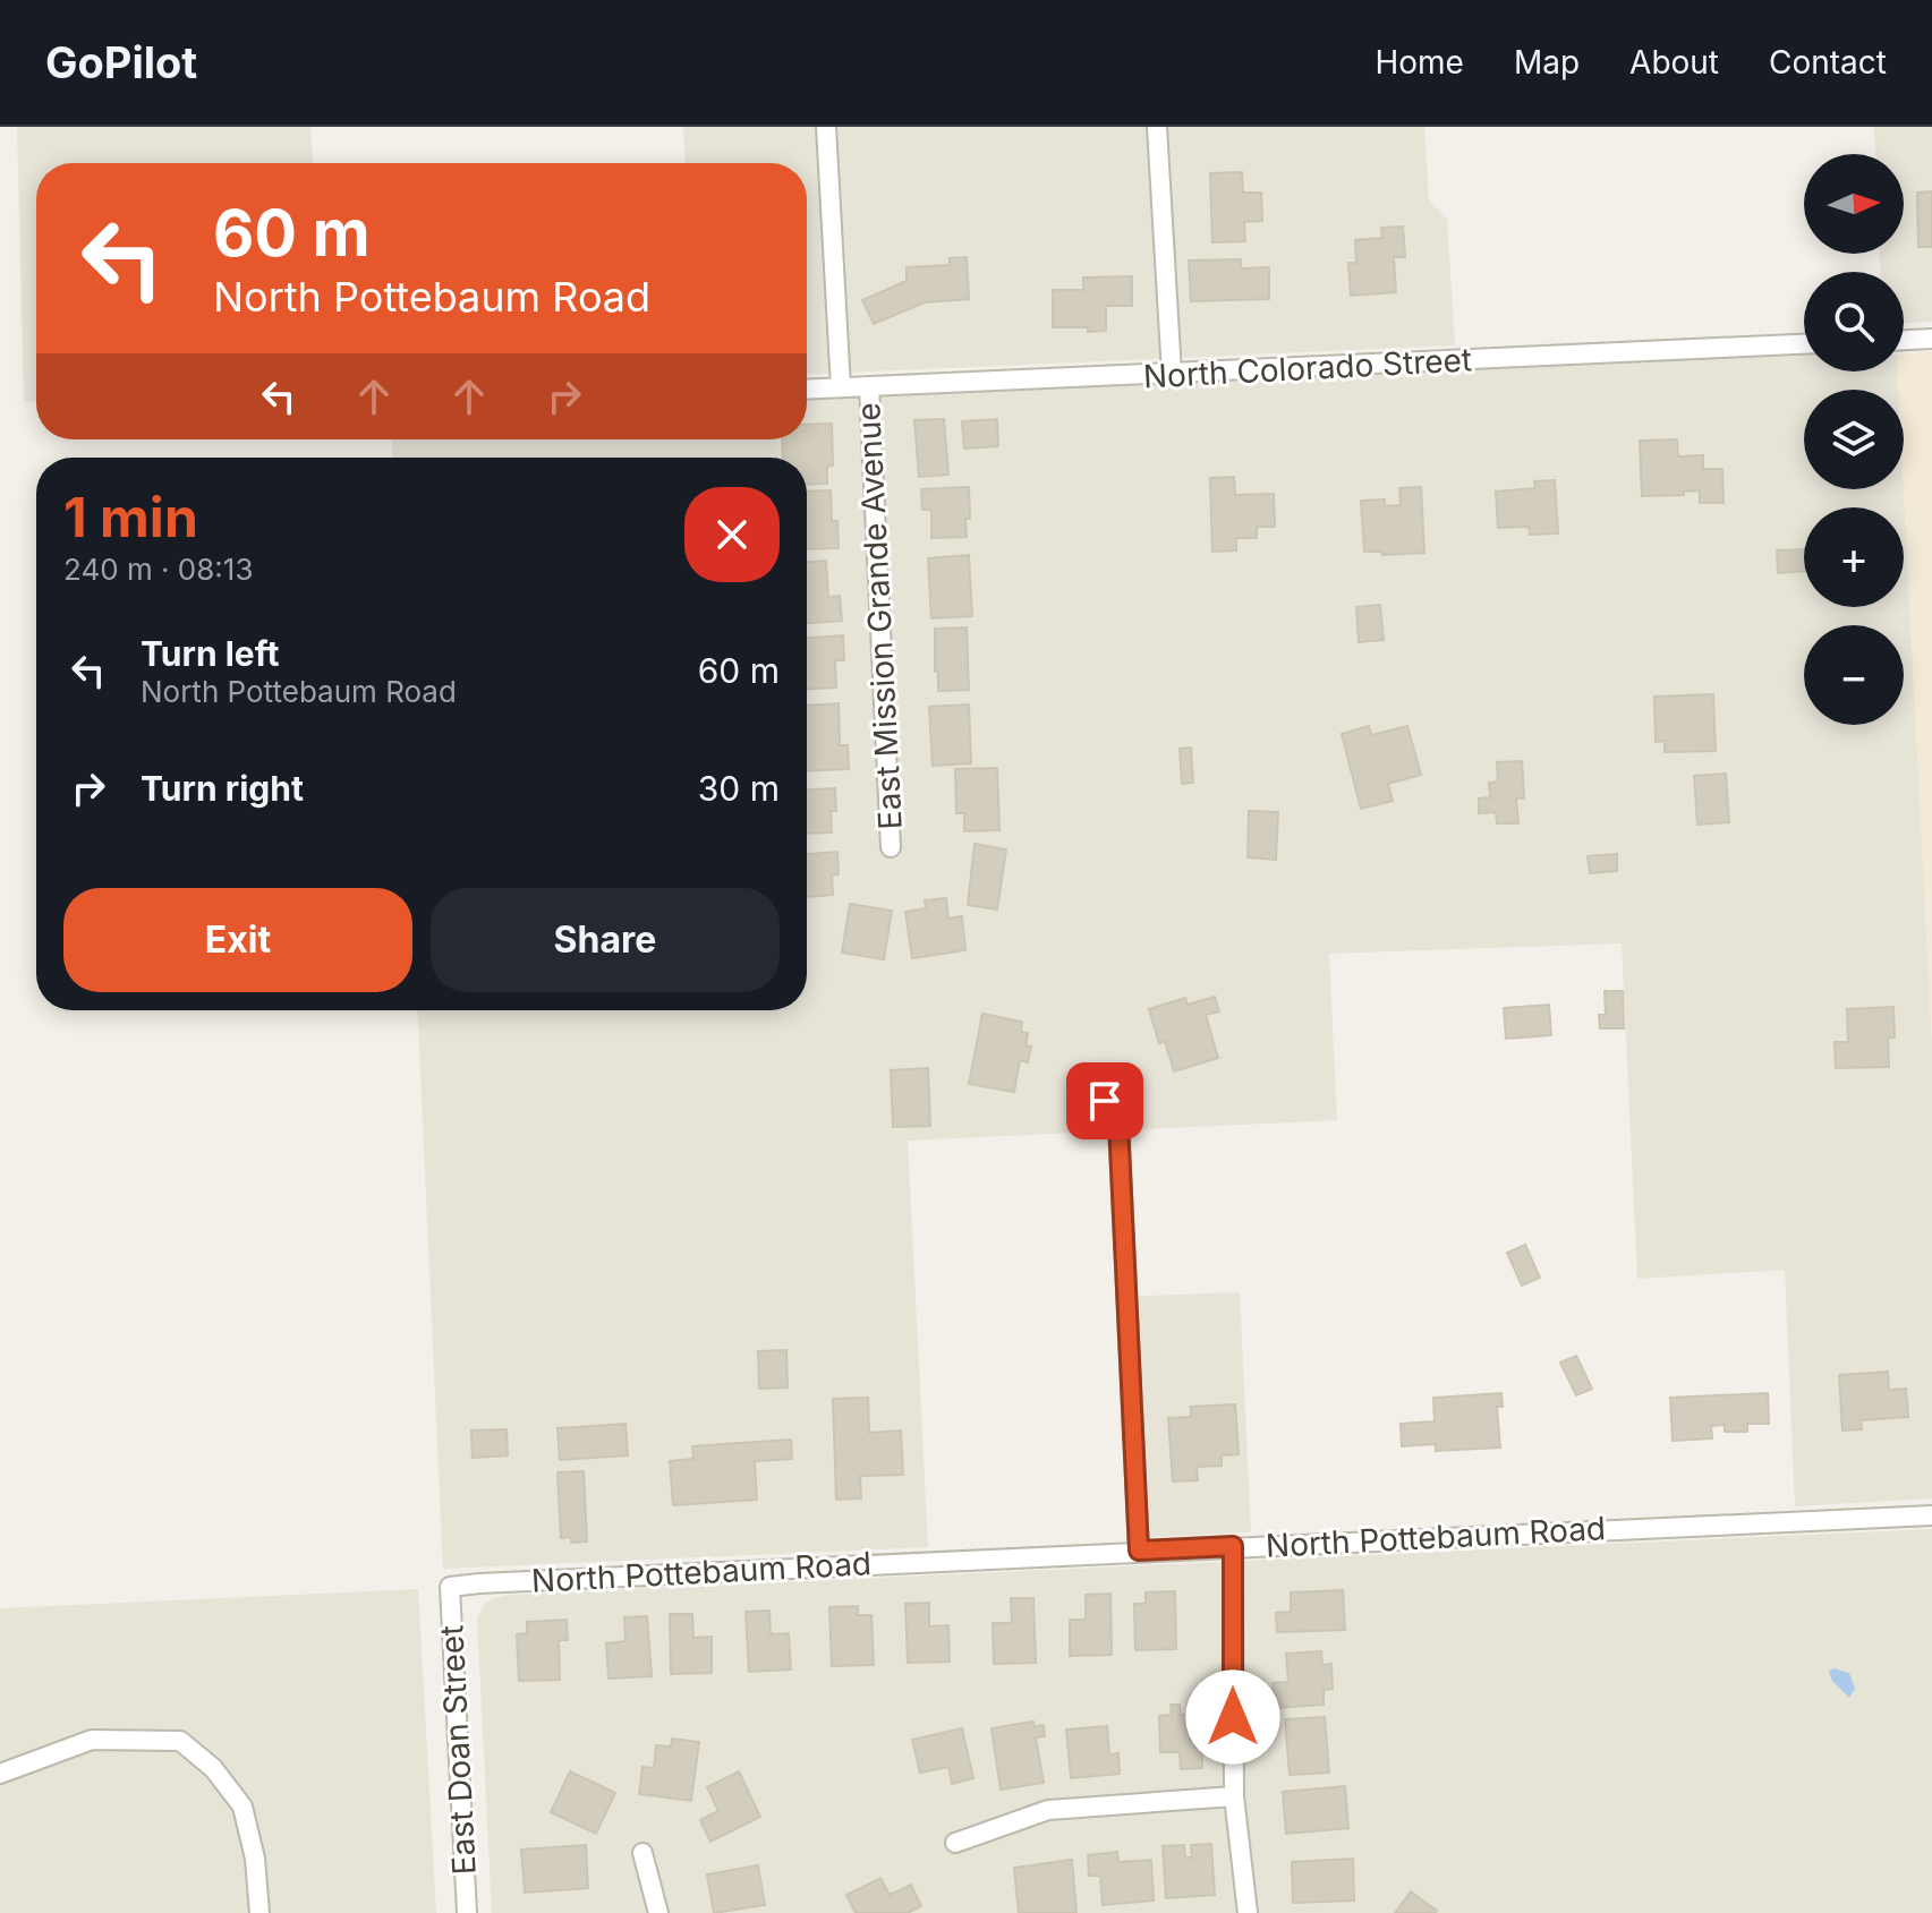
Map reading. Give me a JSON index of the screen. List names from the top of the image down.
{
  "streets": {
    "street": [
      "North Colorado Street",
      "East Mission Grande Avenue",
      "North Pottebaum Road",
      "East Doan Street"
    ]
  },
  "crossings": [
    ["North Colorado Street", "East Mission Grande Avenue"],
    ["North Pottebaum Road", "East Doan Street"]
  ],
  "north": "right",
  "page": {
    "header": "GoPilot",
    "nav": [
      "Home",
      "Map",
      "About",
      "Contact"
    ],
    "map_buttons": ["+", "−"],
    "turn": ["60 m", "North Pottebaum Road"],
    "heading": ["1 min", "240 m · 08:13"],
    "list": [
      {
        "name": "Turn left",
        "note": "North Pottebaum Road",
        "value": "60 m"
      },
      {
        "name": "Turn right",
        "value": "30 m"
      }
    ],
    "buttons": ["Exit", "Share"]
  }
}
